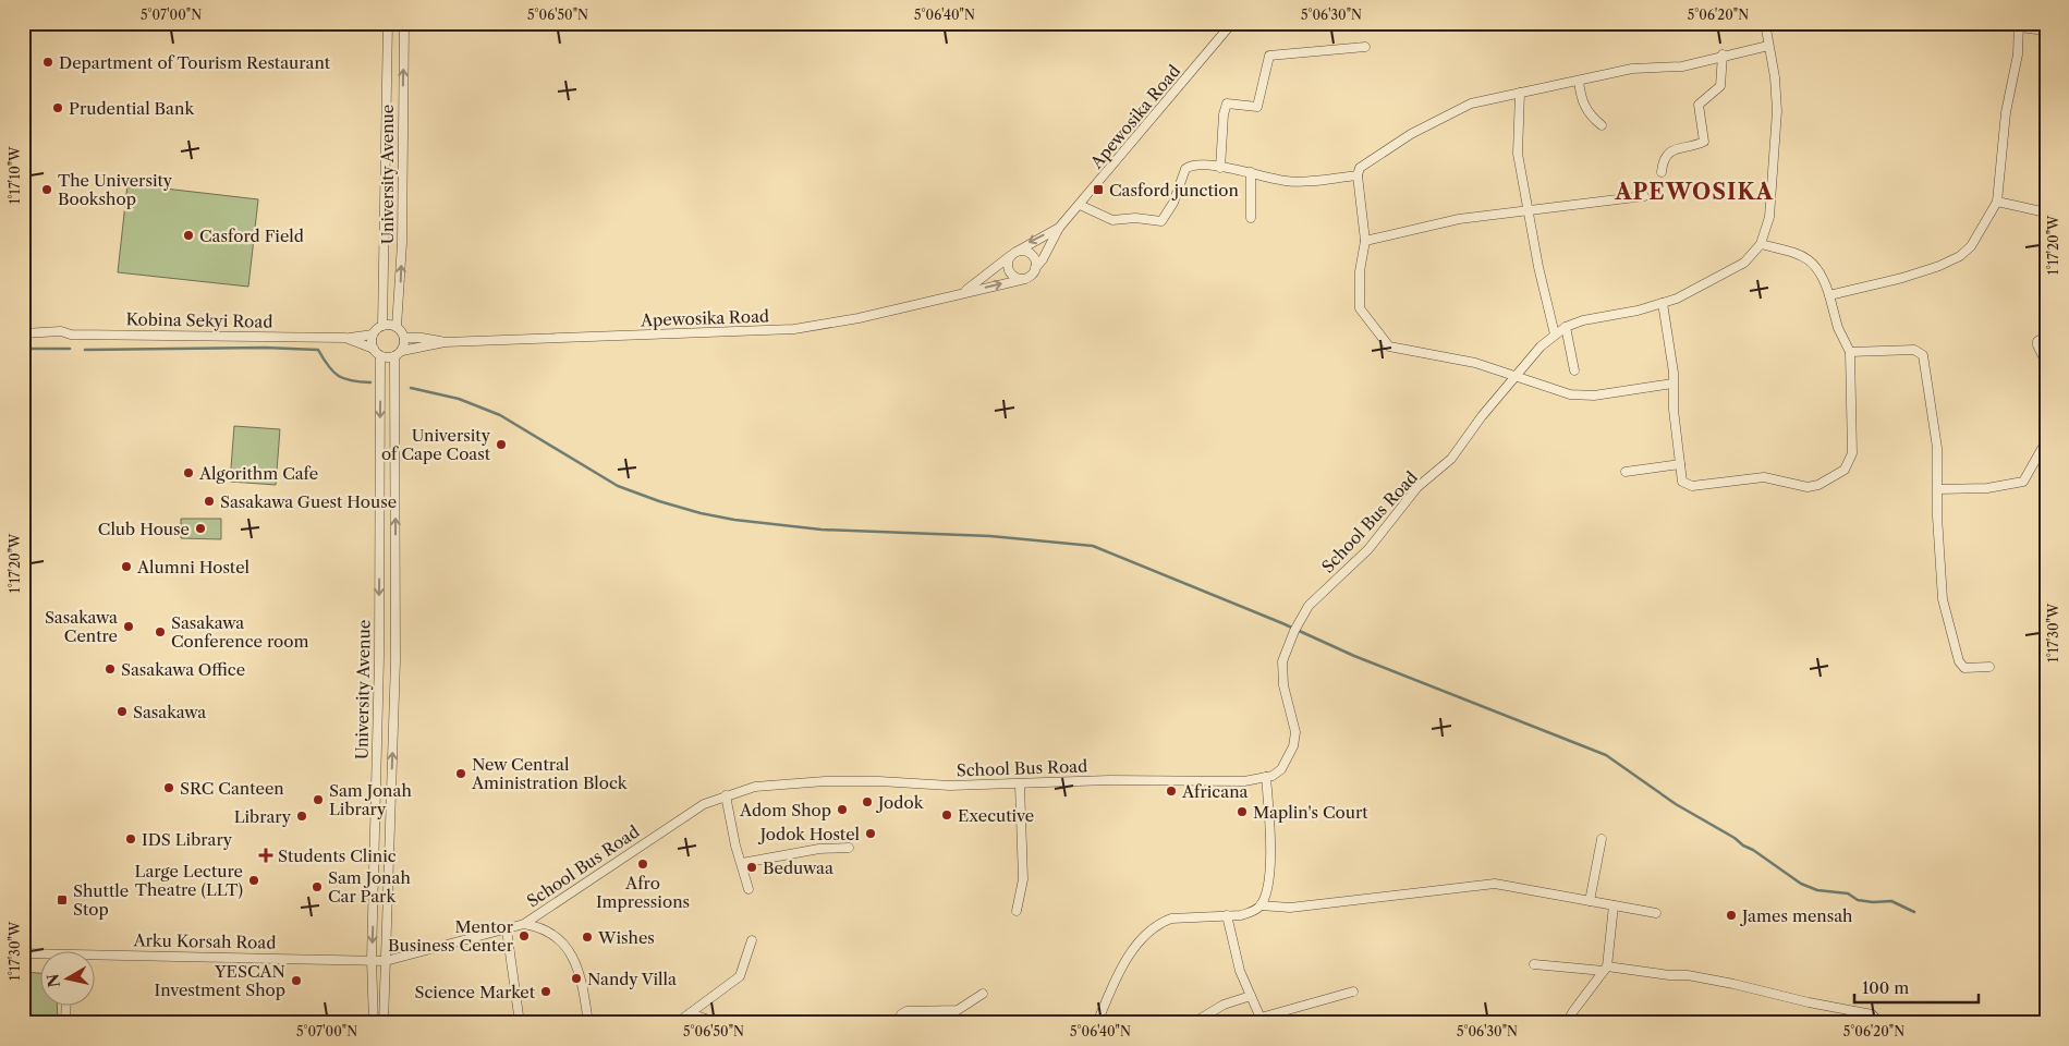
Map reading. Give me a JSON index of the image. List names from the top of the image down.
{
  "streets": {
    "street": [
      "Apewosika Road",
      "University Avenue",
      "Kobina Sekyi Road",
      "School Bus Road",
      "Arku Korsah Road"
    ]
  },
  "crossings": [
    ["University Avenue", "Kobina Sekyi Road"],
    ["University Avenue", "Arku Korsah Road"],
    ["School Bus Road", "Arku Korsah Road"]
  ],
  "districts": ["APEWOSIKA"],
  "places": {
    "other": [
      "Department of Tourism Restaurant",
      "Prudential Bank",
      "The University Bookshop",
      "Casford Field",
      "University of Cape Coast",
      "Algorithm Cafe",
      "Sasakawa Guest House",
      "Club House",
      "Alumni Hostel",
      "Sasakawa Centre",
      "Sasakawa Conference room",
      "Sasakawa Office",
      "Sasakawa",
      "New Central Aministration Block",
      "SRC Canteen",
      "Africana",
      "Sam Jonah Library",
      "Jodok",
      "Adom Shop",
      "Maplin's Court",
      "Executive",
      "Library",
      "Jodok Hostel",
      "IDS Library",
      "Afro Impressions",
      "Beduwaa",
      "Large Lecture Theatre (LLT)",
      "Sam Jonah Car Park",
      "James mensah",
      "Mentor Business Center",
      "Wishes",
      "Nandy Villa",
      "YESCAN Investment Shop",
      "Science Market"
    ],
    "transit": ["Casford junction", "Shuttle Stop"],
    "health": ["Students Clinic"]
  },
  "scale_bar": "100 m",
  "north": "left",
  "coordinates": [
    "5°07'00\"N",
    "5°06'50\"N",
    "5°06'40\"N",
    "5°06'30\"N",
    "5°06'20\"N",
    "1°17'10\"W",
    "1°17'20\"W",
    "1°17'30\"W"
  ]
}
